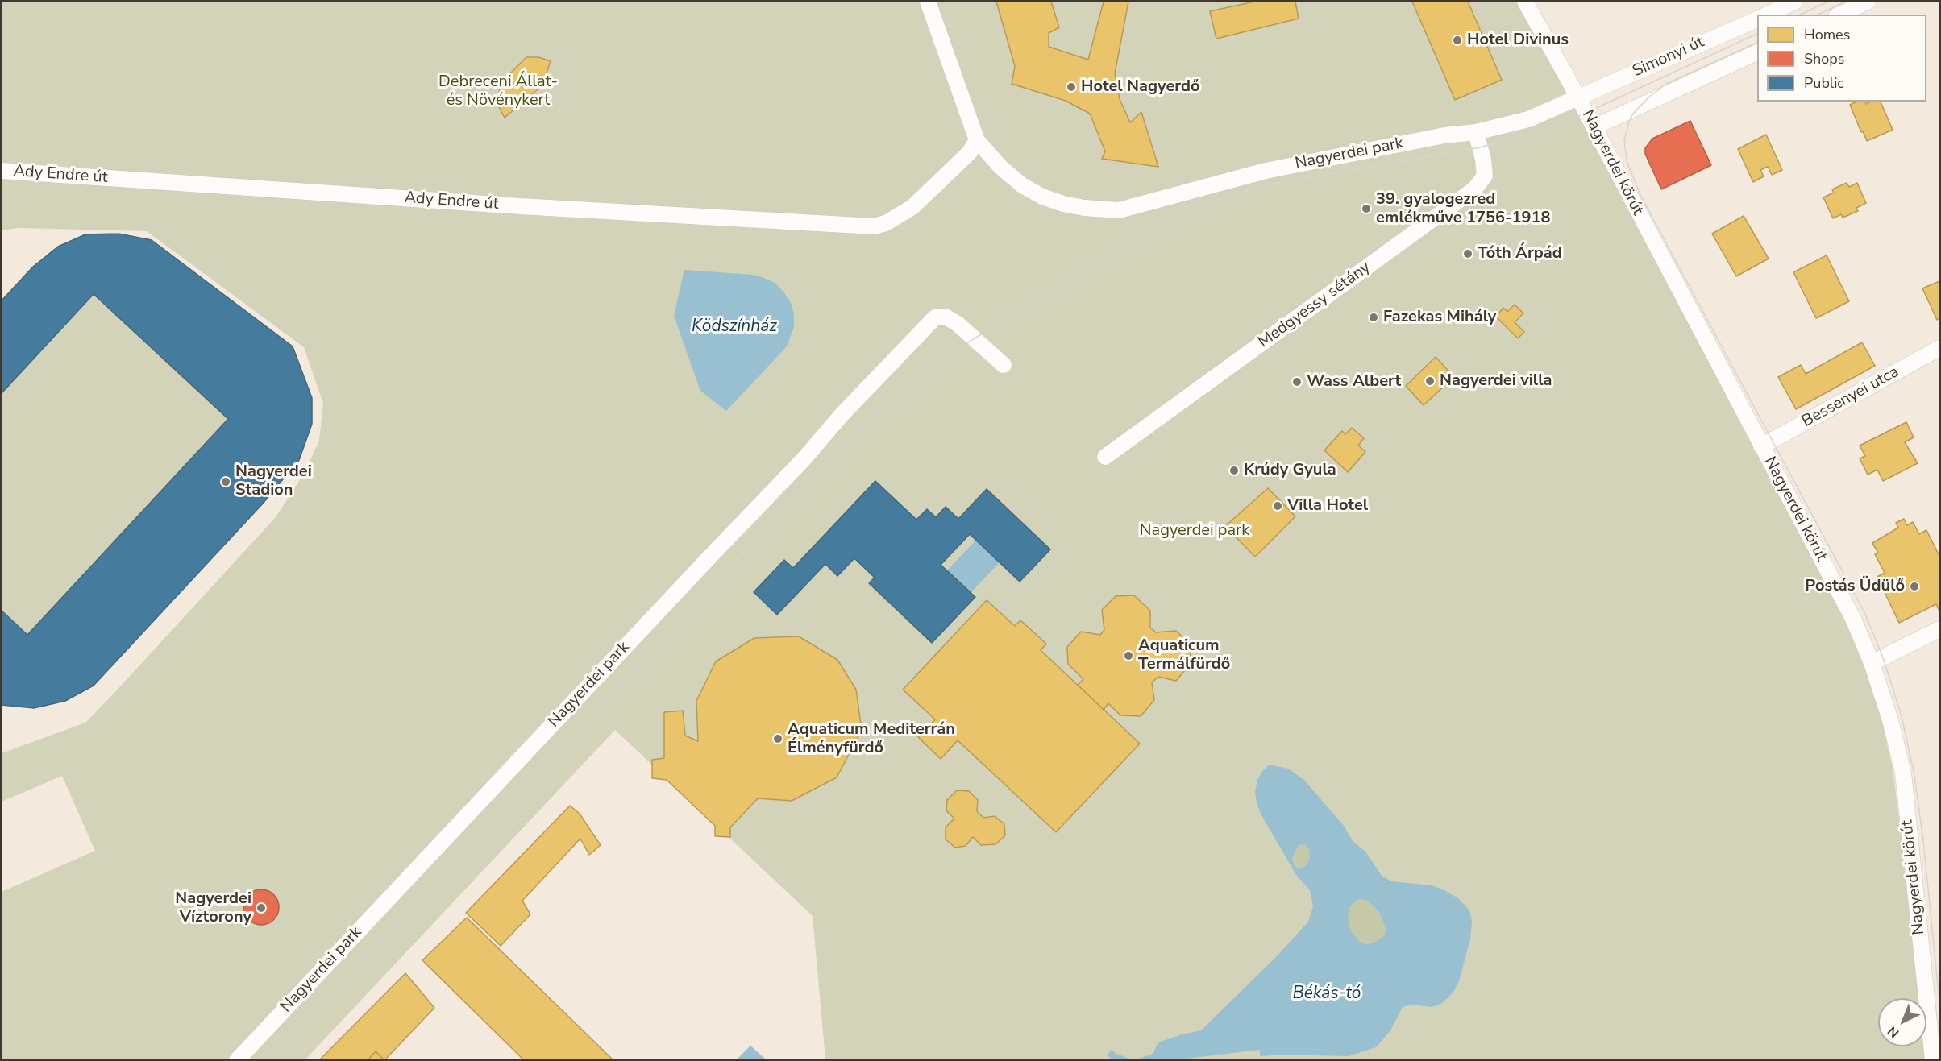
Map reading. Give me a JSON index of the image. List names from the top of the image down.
{
  "streets": {
    "street": [
      "Simonyi út",
      "Nagyerdei park",
      "Nagyerdei körút",
      "Ady Endre út",
      "Medgyessy sétány",
      "Bessenyei utca"
    ]
  },
  "crossings": [
    ["Simonyi út", "Nagyerdei park"],
    ["Simonyi út", "Nagyerdei körút"],
    ["Nagyerdei park", "Nagyerdei körút"],
    ["Nagyerdei park", "Ady Endre út"],
    ["Nagyerdei park", "Medgyessy sétány"],
    ["Nagyerdei körút", "Bessenyei utca"]
  ],
  "water": ["Ködszínház", "Békás-tó"],
  "parks": ["Debreceni Állat- és Növénykert", "Nagyerdei park"],
  "places": [
    "Hotel Divinus",
    "Hotel Nagyerdő",
    "39. gyalogezred emlékműve 1756-1918",
    "Tóth Árpád",
    "Fazekas Mihály",
    "Nagyerdei villa",
    "Wass Albert",
    "Krúdy Gyula",
    "Nagyerdei Stadion",
    "Villa Hotel",
    "Postás Üdülő",
    "Aquaticum Termálfürdő",
    "Aquaticum Mediterrán Élményfürdő",
    "Nagyerdei Víztorony"
  ],
  "legend": ["Homes", "Shops", "Public"],
  "north": "bottom left"
}
